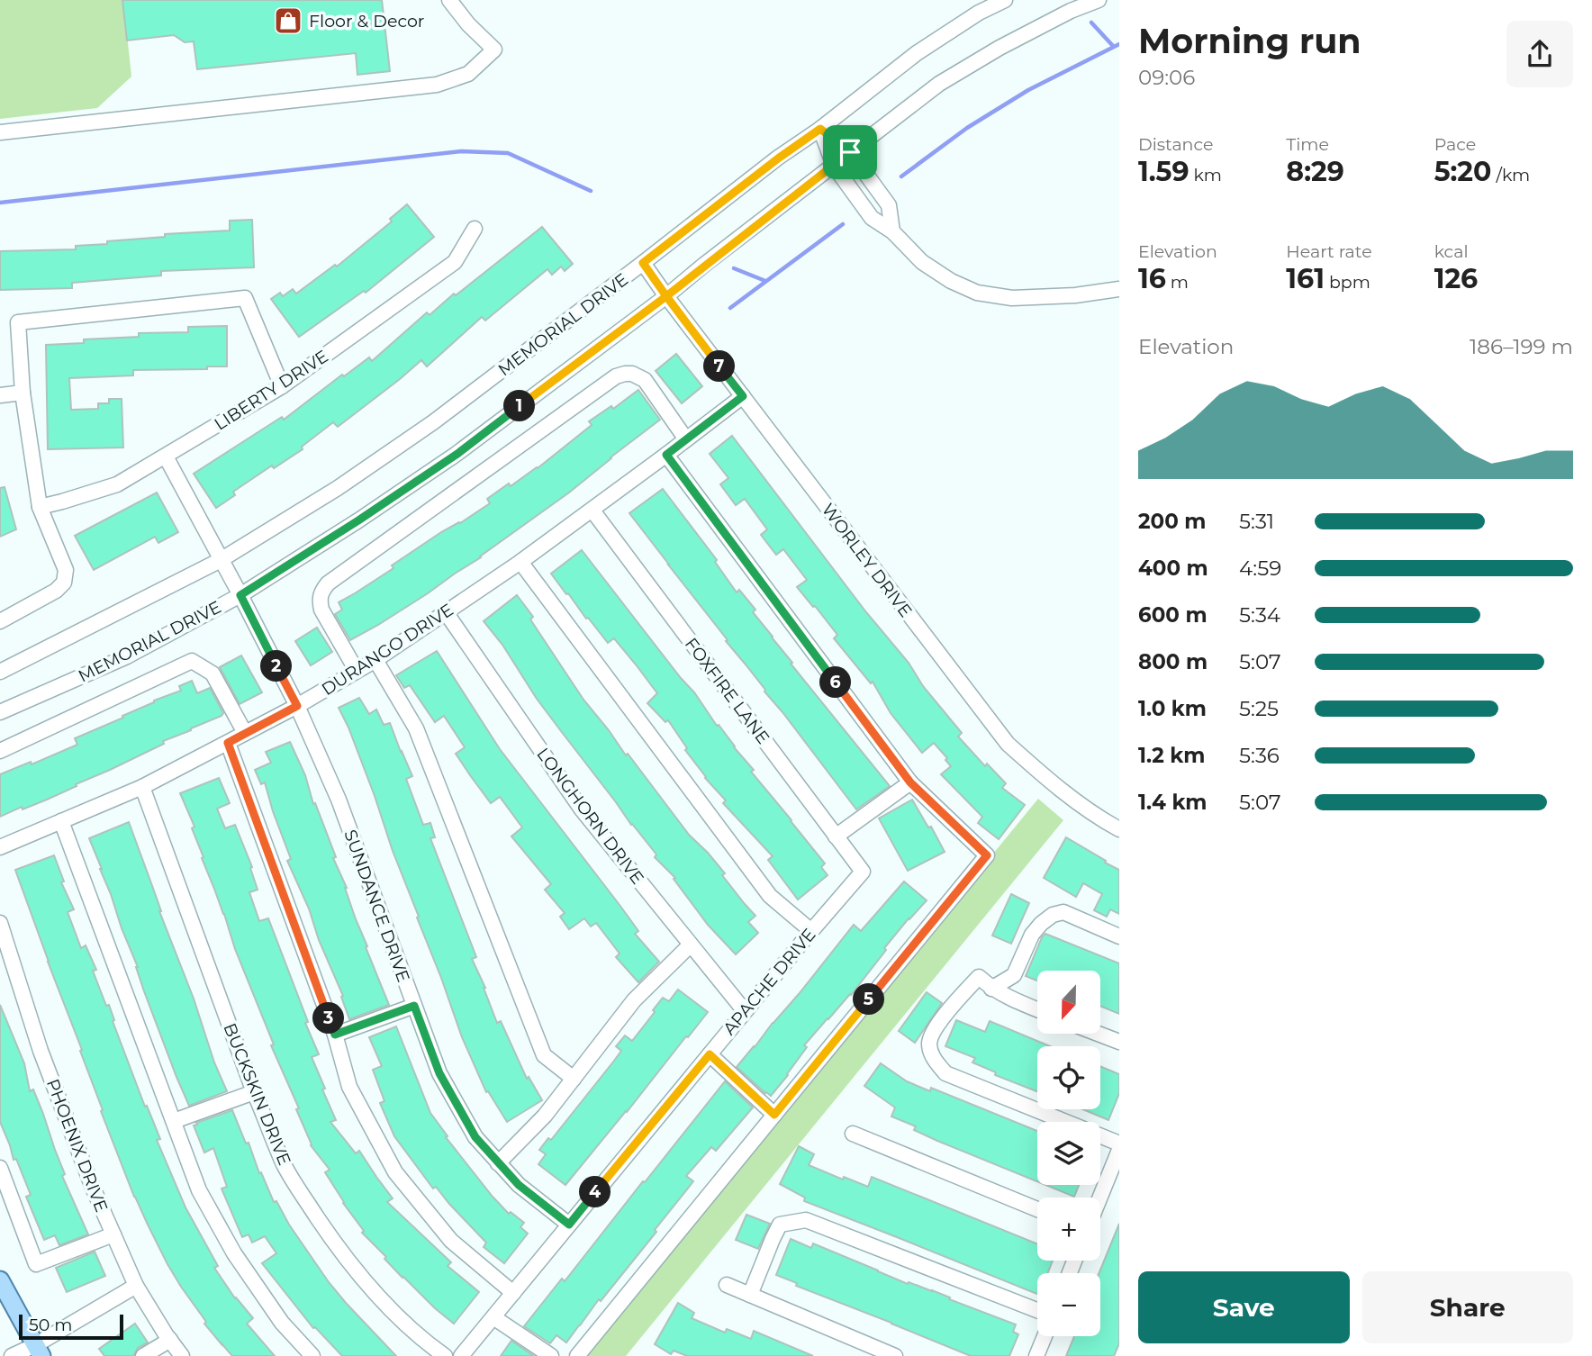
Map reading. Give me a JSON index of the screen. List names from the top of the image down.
{
  "streets": {
    "street": [
      "MEMORIAL DRIVE",
      "LIBERTY DRIVE",
      "WORLEY DRIVE",
      "DURANGO DRIVE",
      "FOXFIRE LANE",
      "LONGHORN DRIVE",
      "SUNDANCE DRIVE",
      "APACHE DRIVE",
      "BUCKSKIN DRIVE",
      "PHOENIX DRIVE"
    ]
  },
  "crossings": [
    ["MEMORIAL DRIVE", "WORLEY DRIVE"],
    ["MEMORIAL DRIVE", "SUNDANCE DRIVE"],
    ["LIBERTY DRIVE", "SUNDANCE DRIVE"],
    ["WORLEY DRIVE", "DURANGO DRIVE"],
    ["DURANGO DRIVE", "FOXFIRE LANE"],
    ["DURANGO DRIVE", "LONGHORN DRIVE"],
    ["DURANGO DRIVE", "SUNDANCE DRIVE"],
    ["DURANGO DRIVE", "BUCKSKIN DRIVE"],
    ["FOXFIRE LANE", "APACHE DRIVE"],
    ["LONGHORN DRIVE", "APACHE DRIVE"],
    ["SUNDANCE DRIVE", "APACHE DRIVE"]
  ],
  "places": {
    "shop": ["Floor & Decor"]
  },
  "scale_bar": "50 m",
  "north": "bottom",
  "page": {
    "heading": ["Morning run", "09:06"],
    "stats": [
      ["Distance", "1.59 km"],
      ["Time", "8:29"],
      ["Pace", "5:20 /km"],
      ["Elevation", "16 m"],
      ["Heart rate", "161 bpm"],
      ["kcal", "126"]
    ],
    "chart": ["Elevation", "186–199 m"],
    "pins": [
      "7",
      "1",
      "2",
      "6",
      "5",
      "3",
      "4"
    ],
    "list": [
      {
        "name": "200 m",
        "note": "5:31"
      },
      {
        "name": "400 m",
        "note": "4:59"
      },
      {
        "name": "600 m",
        "note": "5:34"
      },
      {
        "name": "800 m",
        "note": "5:07"
      },
      {
        "name": "1.0 km",
        "note": "5:25"
      },
      {
        "name": "1.2 km",
        "note": "5:36"
      },
      {
        "name": "1.4 km",
        "note": "5:07"
      }
    ],
    "map_buttons": ["+", "−"],
    "buttons": ["Save", "Share"],
    "scale": "50 m"
  }
}
